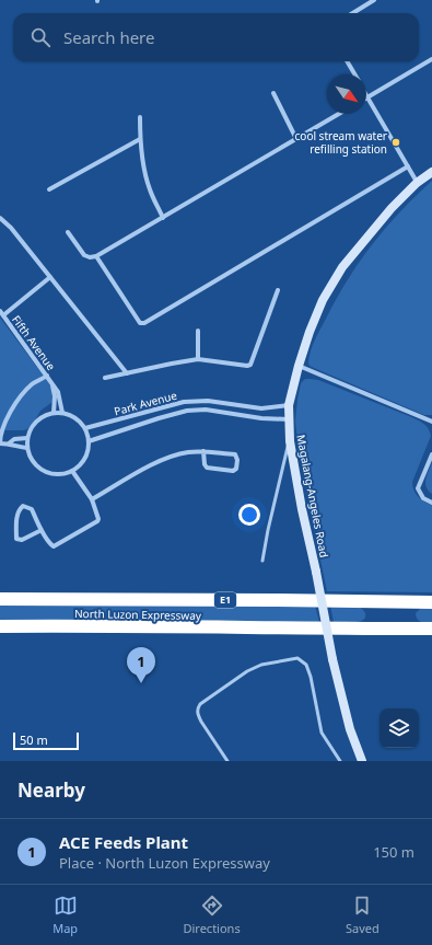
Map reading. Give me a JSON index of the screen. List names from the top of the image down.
{
  "streets": {
    "highway": ["E1", "North Luzon Expressway"],
    "main road": ["Magalang-Angeles Road"],
    "street": ["Fifth Avenue", "Park Avenue"]
  },
  "crossings": [
    ["Fifth Avenue", "Park Avenue"],
    ["Park Avenue", "Magalang-Angeles Road"]
  ],
  "places": ["cool stream water refilling station"],
  "scale_bar": "50 m",
  "north": "bottom right",
  "page": {
    "search": "Search here",
    "pins": "1",
    "scale": "50 m",
    "heading": "Nearby",
    "list": [
      {
        "mark": "1",
        "name": "ACE Feeds Plant",
        "note": "Place · North Luzon Expressway",
        "value": "150 m"
      }
    ],
    "nav": ["Map", "Directions", "Saved"]
  }
}
